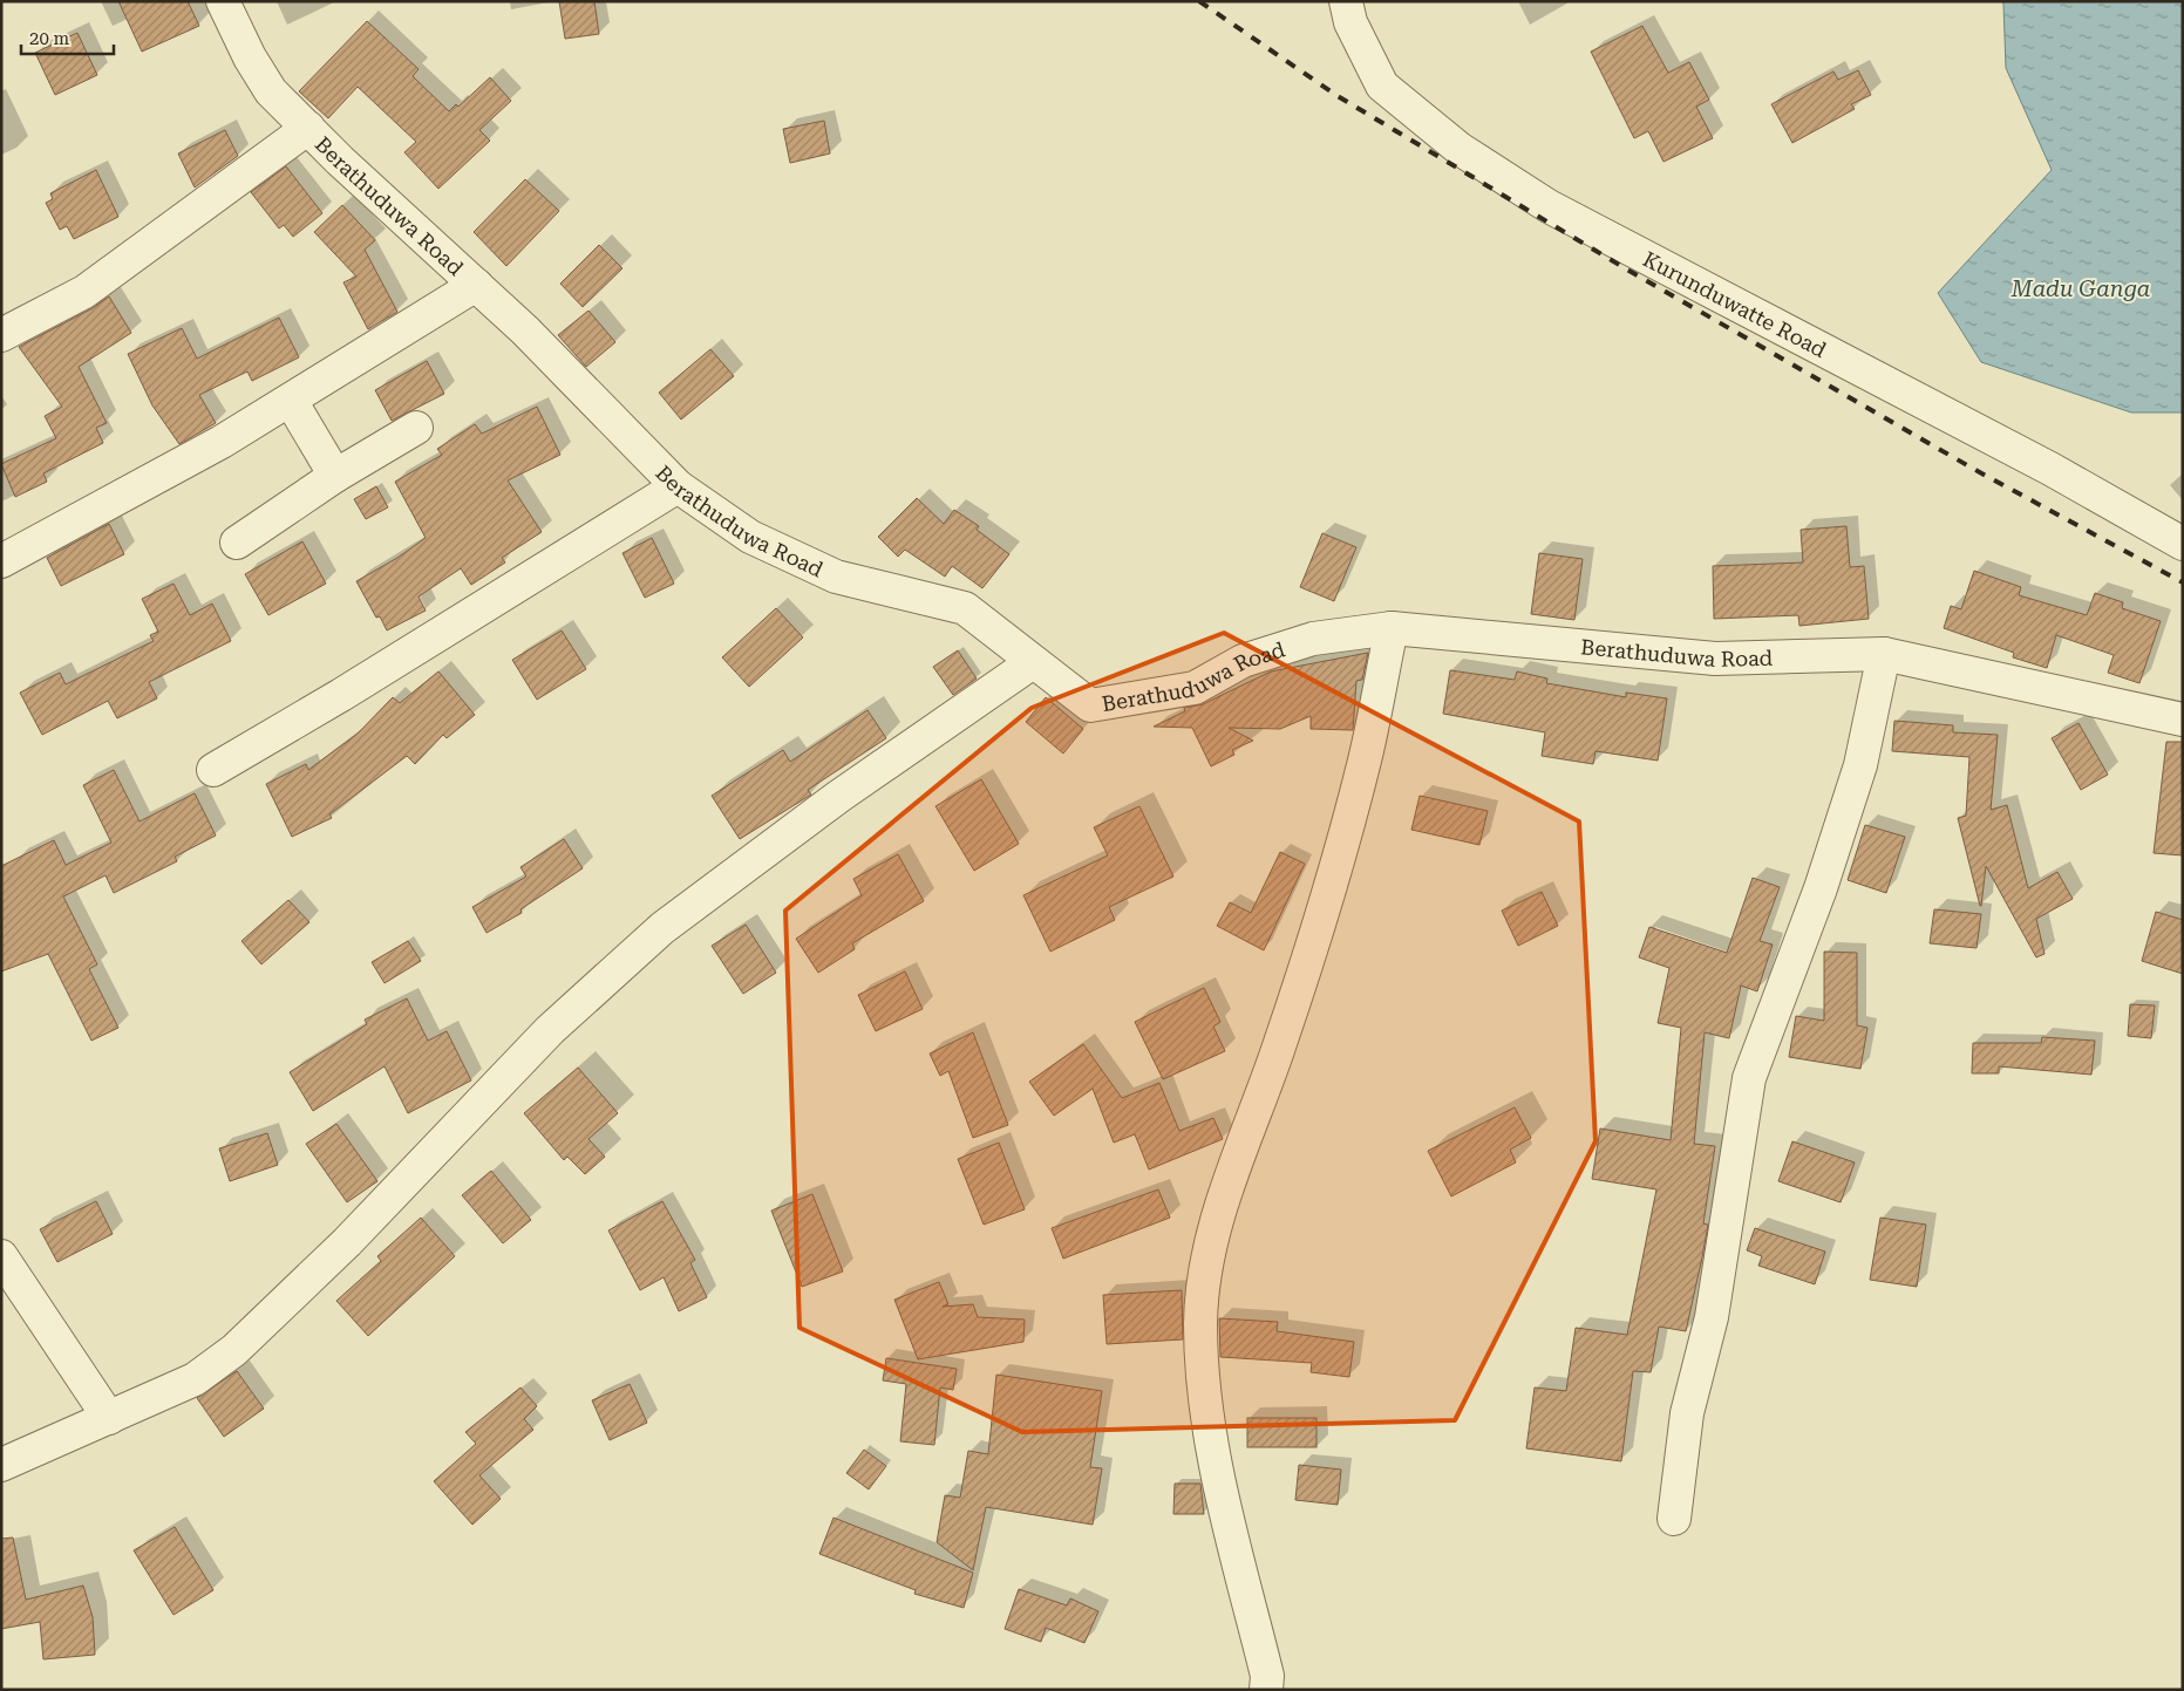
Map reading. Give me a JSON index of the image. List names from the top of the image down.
{
  "streets": {
    "street": ["Berathuduwa Road", "Kurunduwatte Road"]
  },
  "water": ["Madu Ganga"],
  "scale_bar": "20 m"
}
